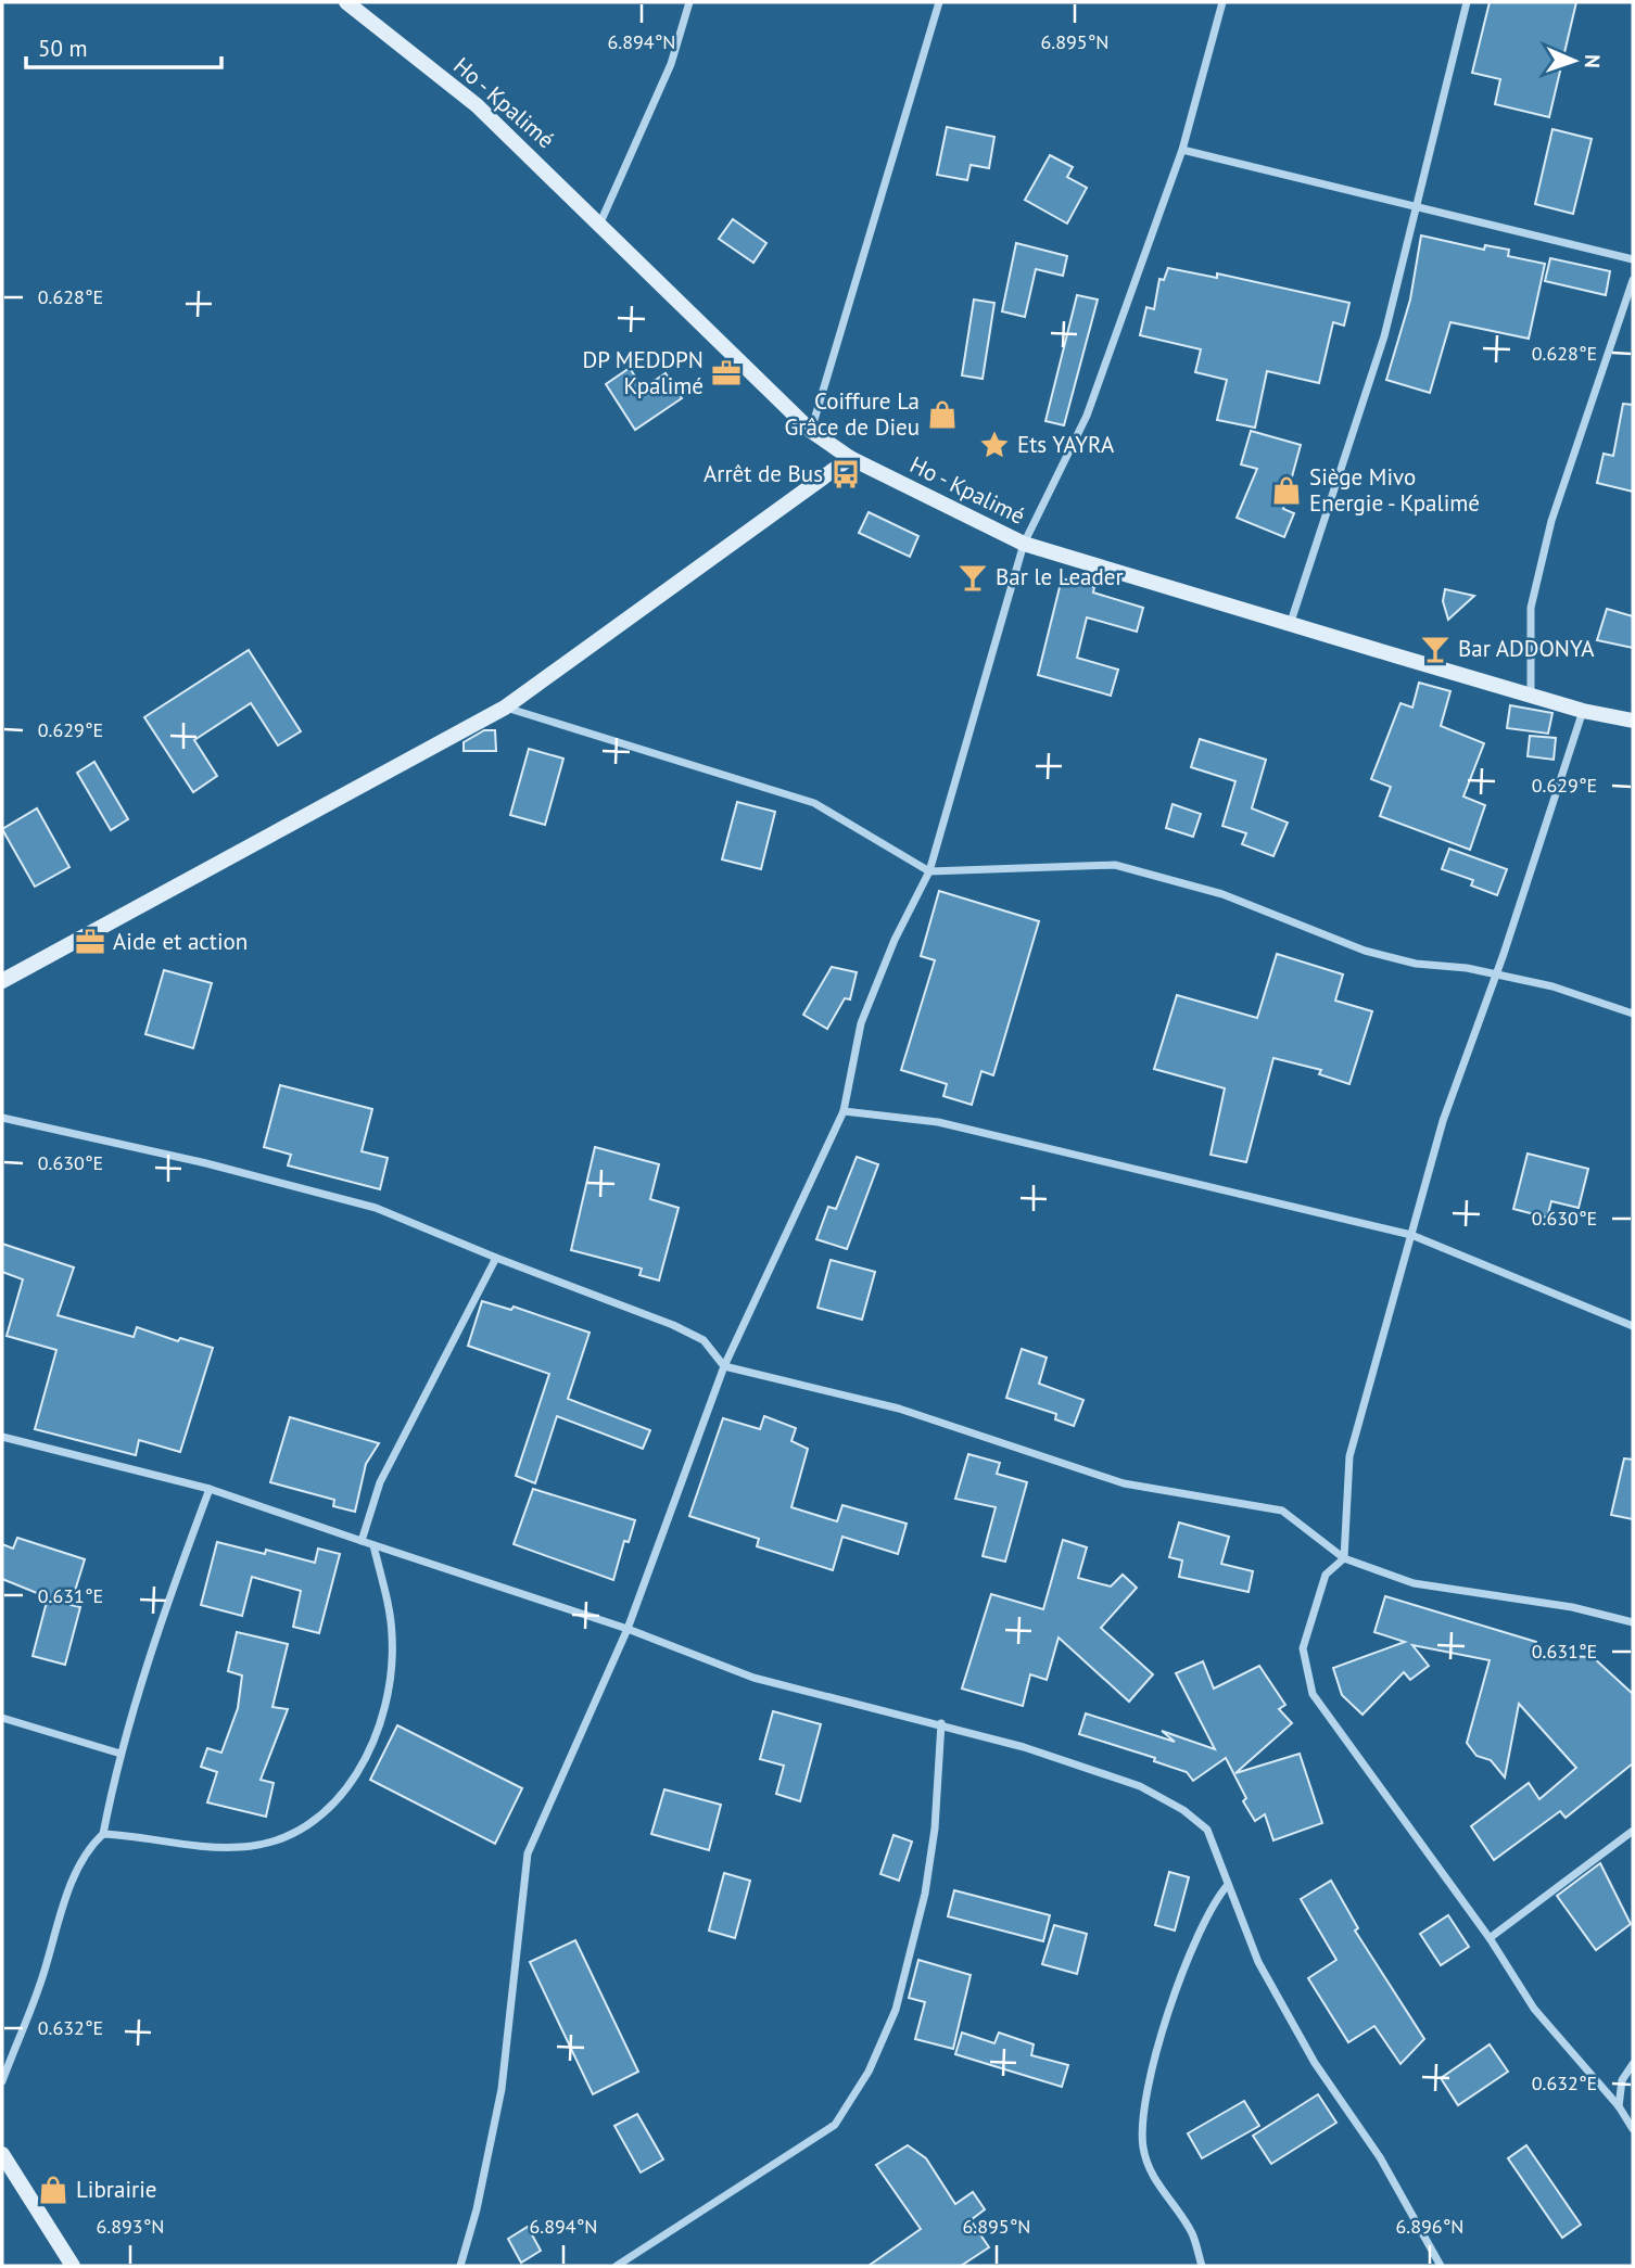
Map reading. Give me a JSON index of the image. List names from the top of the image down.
{
  "streets": {
    "main road": ["Ho - Kpalimé"]
  },
  "places": {
    "office": ["DP MEDDPN Kpalimé", "Aide et action"],
    "shop": ["Coiffure La Grâce de Dieu", "Siège Mivo Energie - Kpalimé", "Librairie"],
    "place": ["Ets YAYRA"],
    "bus stop": ["Arrêt de Bus"],
    "bar": ["Bar le Leader", "Bar ADDONYA"]
  },
  "scale_bar": "50 m",
  "north": "right",
  "coordinates": [
    "6.894°N",
    "6.895°N",
    "0.628°E",
    "0.629°E",
    "0.630°E",
    "0.631°E",
    "0.632°E",
    "6.893°N",
    "6.896°N"
  ]
}
